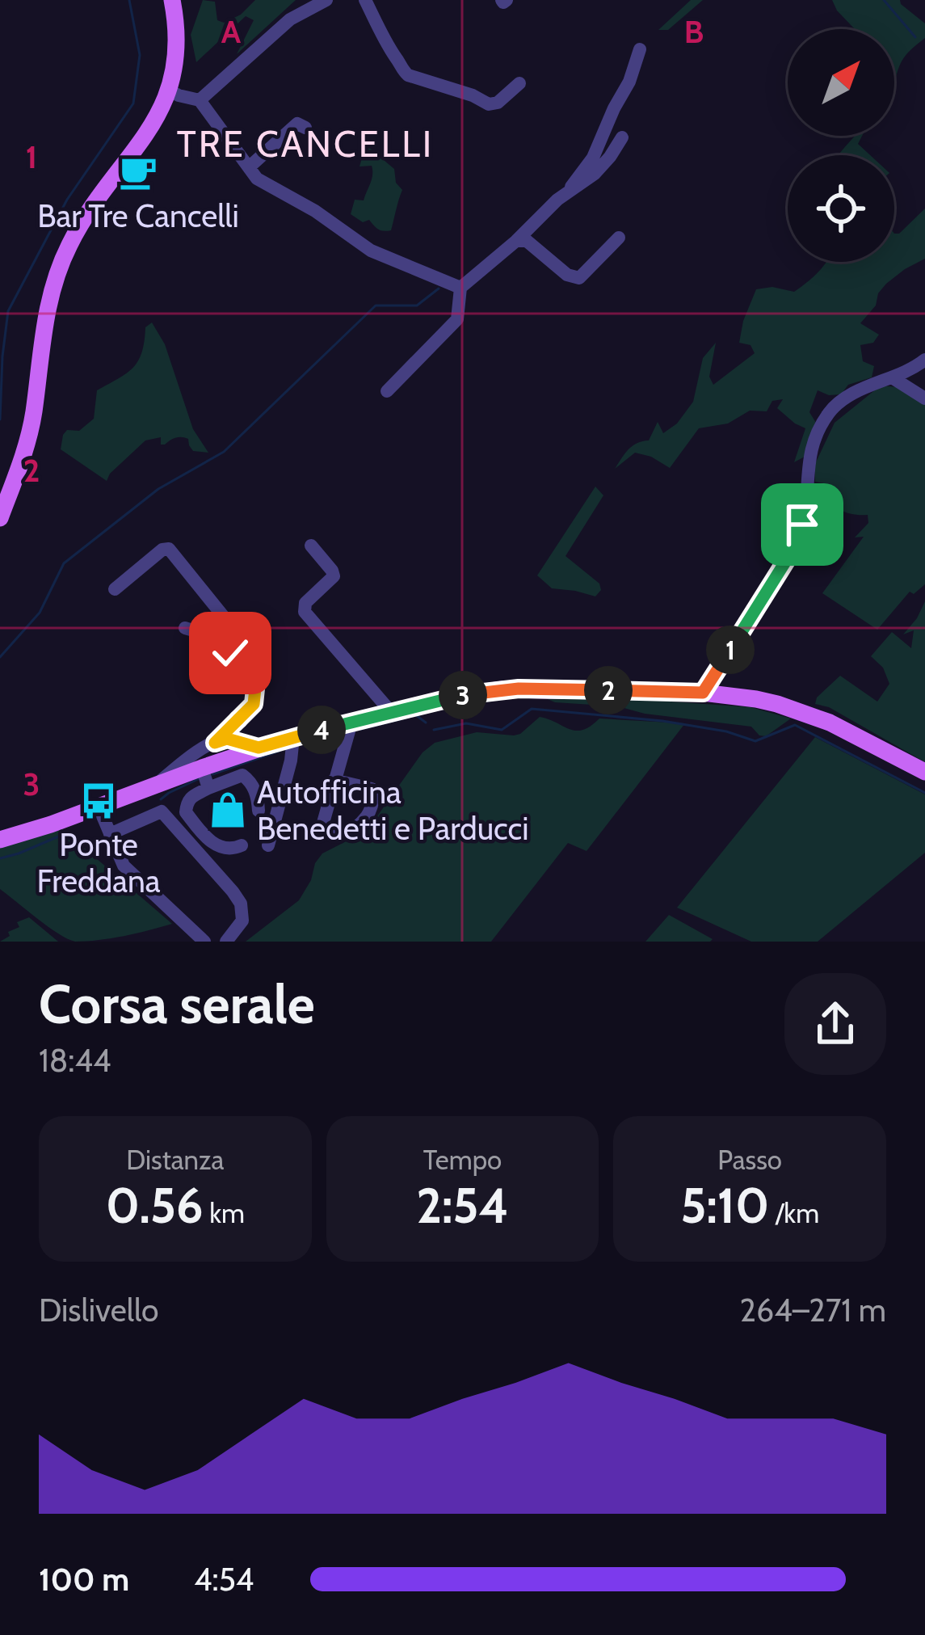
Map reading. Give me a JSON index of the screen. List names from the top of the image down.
{
  "districts": ["TRE CANCELLI"],
  "places": {
    "cafe": ["Bar Tre Cancelli"],
    "bus stop": ["Ponte Freddana"],
    "shop": ["Autofficina Benedetti e Parducci"]
  },
  "north": "top right",
  "page": {
    "pins": [
      "1",
      "2",
      "3",
      "4"
    ],
    "heading": ["Corsa serale", "18:44"],
    "stats": [
      ["Distanza", "0.56 km"],
      ["Tempo", "2:54"],
      ["Passo", "5:10 /km"]
    ],
    "chart": ["Dislivello", "264–271 m"],
    "list": [
      {
        "name": "100 m",
        "note": "4:54"
      }
    ]
  },
  "grid": {
    "columns": ["A", "B"],
    "rows": ["1", "2", "3"]
  }
}
